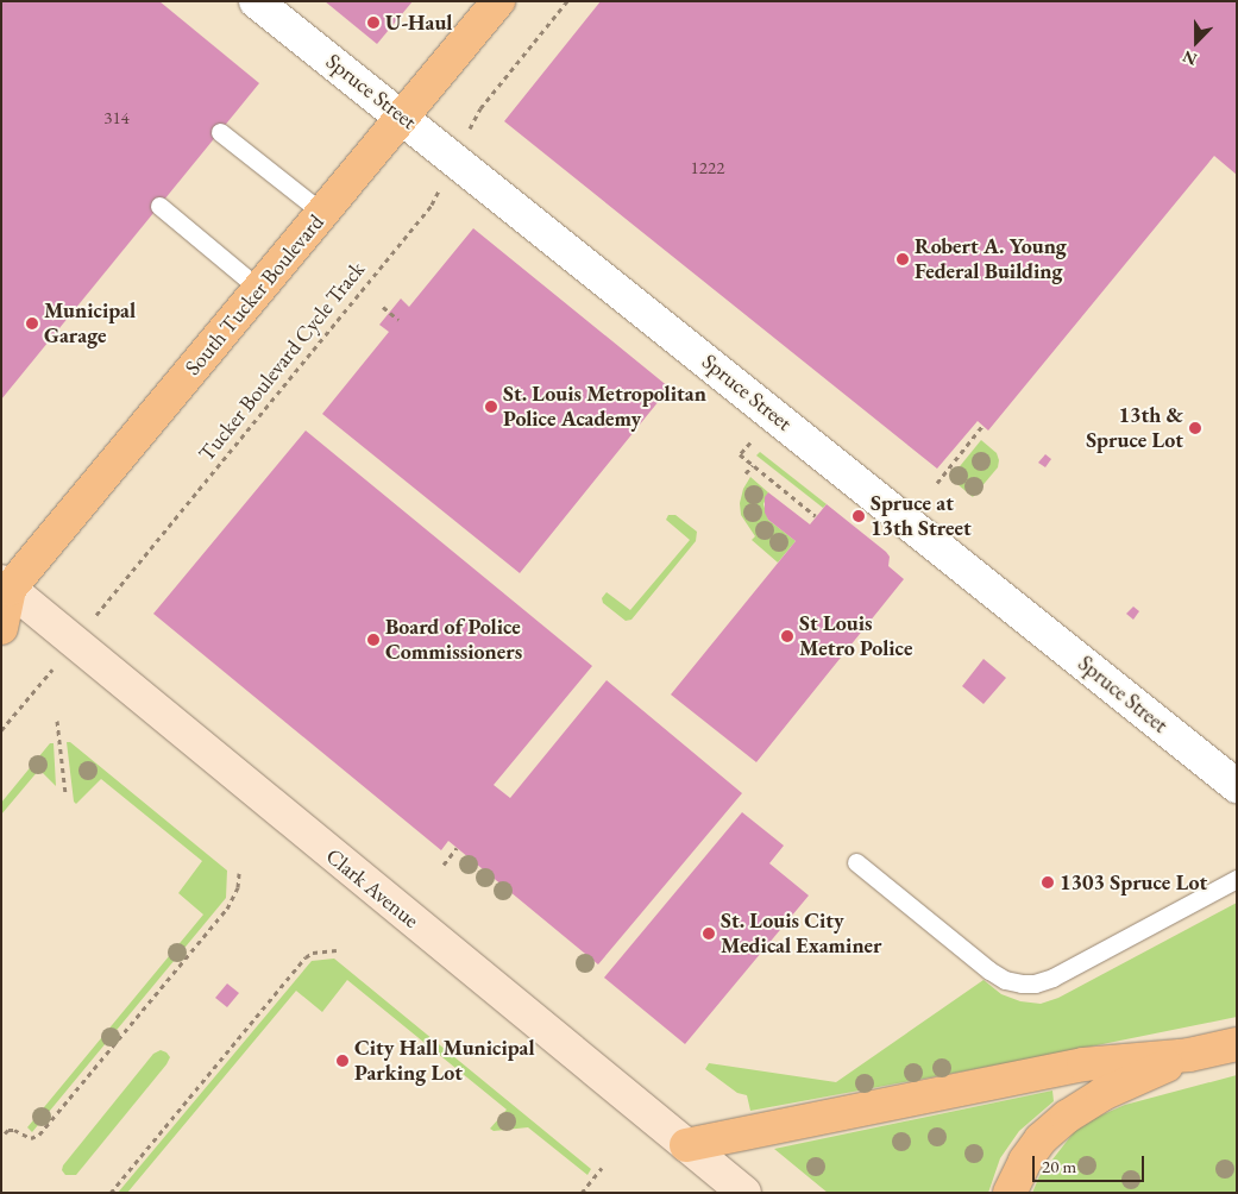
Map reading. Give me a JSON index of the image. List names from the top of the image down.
{
  "streets": {
    "main road": ["South Tucker Boulevard"],
    "street": ["Spruce Street", "Clark Avenue"],
    "path": ["Tucker Boulevard Cycle Track"]
  },
  "crossings": [
    ["Spruce Street", "South Tucker Boulevard"],
    ["Spruce Street", "Tucker Boulevard Cycle Track"],
    ["South Tucker Boulevard", "Clark Avenue"],
    ["Tucker Boulevard Cycle Track", "Clark Avenue"]
  ],
  "places": [
    "U-Haul",
    "Robert A. Young Federal Building",
    "Municipal Garage",
    "St. Louis Metropolitan Police Academy",
    "13th & Spruce Lot",
    "Spruce at 13th Street",
    "St Louis Metro Police",
    "Board of Police Commissioners",
    "1303 Spruce Lot",
    "St. Louis City Medical Examiner",
    "City Hall Municipal Parking Lot"
  ],
  "house_numbers": ["314", "1222"],
  "scale_bar": "20 m",
  "north": "bottom"
}
